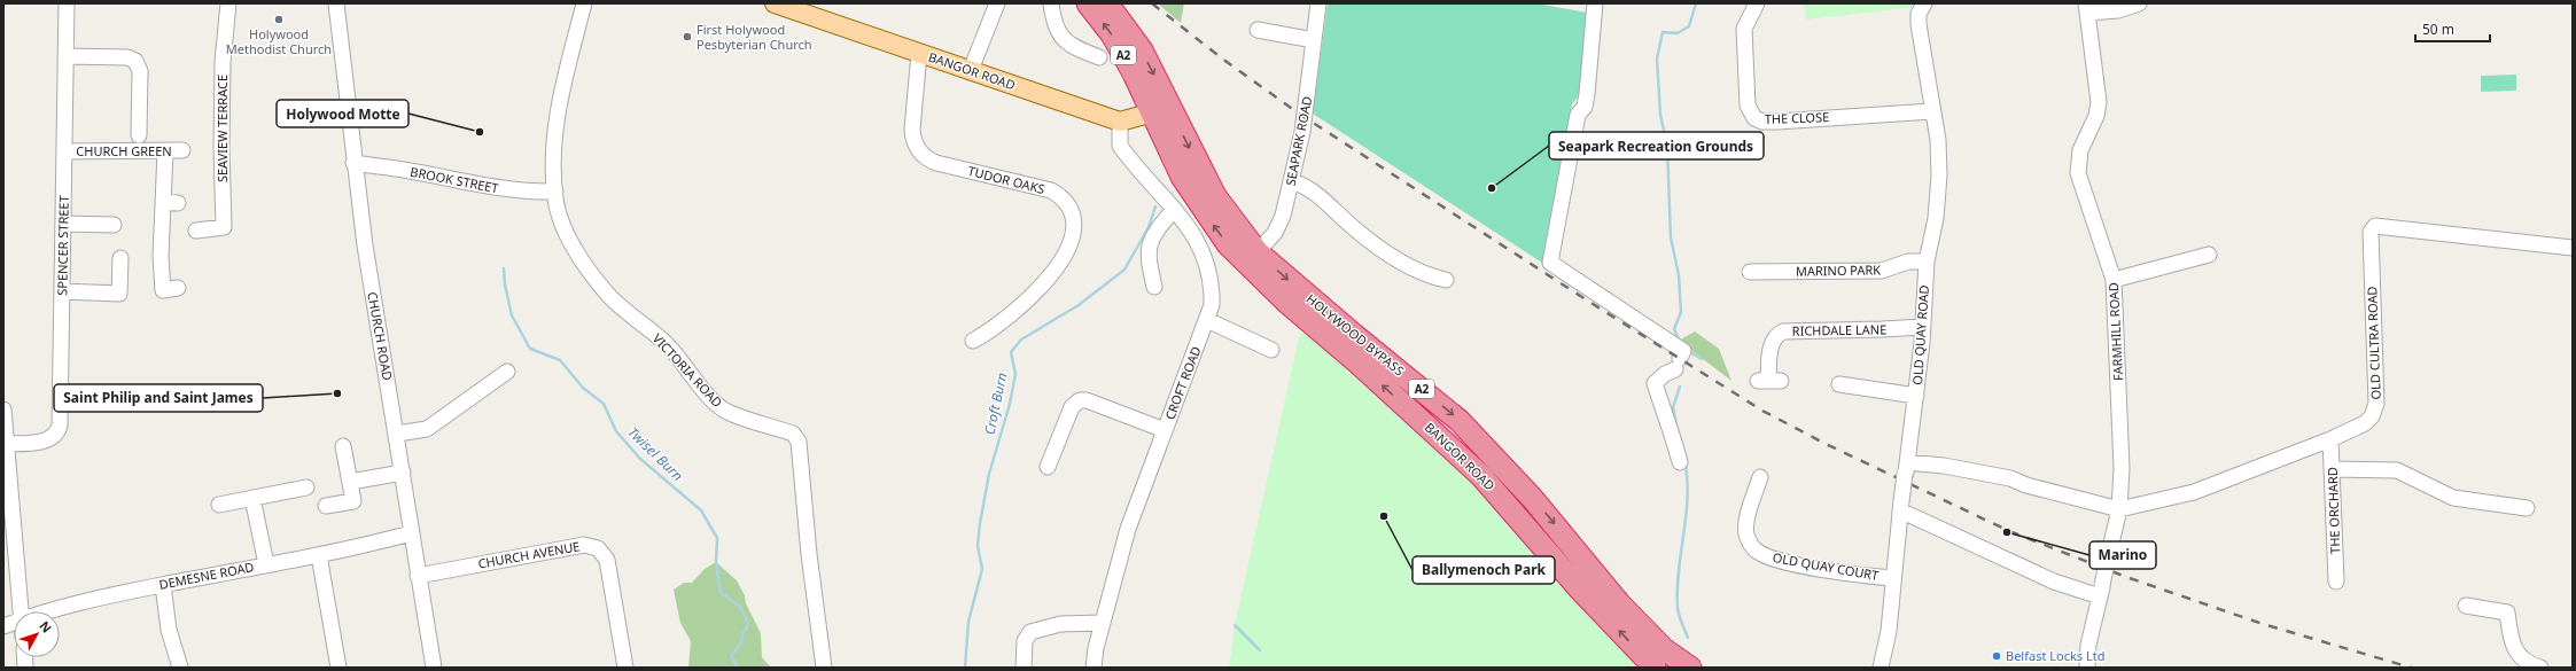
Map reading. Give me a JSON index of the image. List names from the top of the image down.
{
  "streets": {
    "highway": ["A2", "BANGOR ROAD", "HOLYWOOD BYPASS"],
    "street": [
      "THE CLOSE",
      "SEAVIEW TERRACE",
      "SEAPARK ROAD",
      "CHURCH GREEN",
      "BROOK STREET",
      "TUDOR OAKS",
      "SPENCER STREET",
      "MARINO PARK",
      "RICHDALE LANE",
      "FARMHILL ROAD",
      "OLD QUAY ROAD",
      "CHURCH ROAD",
      "OLD CULTRA ROAD",
      "VICTORIA ROAD",
      "CROFT ROAD",
      "THE ORCHARD",
      "CHURCH AVENUE",
      "OLD QUAY COURT",
      "DEMESNE ROAD"
    ]
  },
  "crossings": [
    ["BANGOR ROAD", "SEAPARK ROAD"],
    ["BANGOR ROAD", "TUDOR OAKS"],
    ["BANGOR ROAD", "HOLYWOOD BYPASS"],
    ["BANGOR ROAD", "CROFT ROAD"],
    ["THE CLOSE", "OLD QUAY ROAD"],
    ["SEAPARK ROAD", "HOLYWOOD BYPASS"],
    ["CHURCH GREEN", "SPENCER STREET"],
    ["BROOK STREET", "CHURCH ROAD"],
    ["BROOK STREET", "VICTORIA ROAD"],
    ["MARINO PARK", "OLD QUAY ROAD"],
    ["RICHDALE LANE", "OLD QUAY ROAD"],
    ["FARMHILL ROAD", "OLD CULTRA ROAD"],
    ["OLD QUAY ROAD", "OLD QUAY COURT"],
    ["CHURCH ROAD", "CHURCH AVENUE"],
    ["CHURCH ROAD", "DEMESNE ROAD"],
    ["OLD CULTRA ROAD", "THE ORCHARD"]
  ],
  "one_way": ["BANGOR ROAD"],
  "water": ["Croft Burn", "Twisel Burn"],
  "places": [
    "Holywood Methodist Church",
    "First Holywood Pesbyterian Church",
    "Holywood Motte",
    "Seapark Recreation Grounds",
    "Saint Philip and Saint James",
    "Ballymenoch Park",
    "Marino",
    "Belfast Locks Ltd"
  ],
  "scale_bar": "50 m",
  "north": "top right"
}
